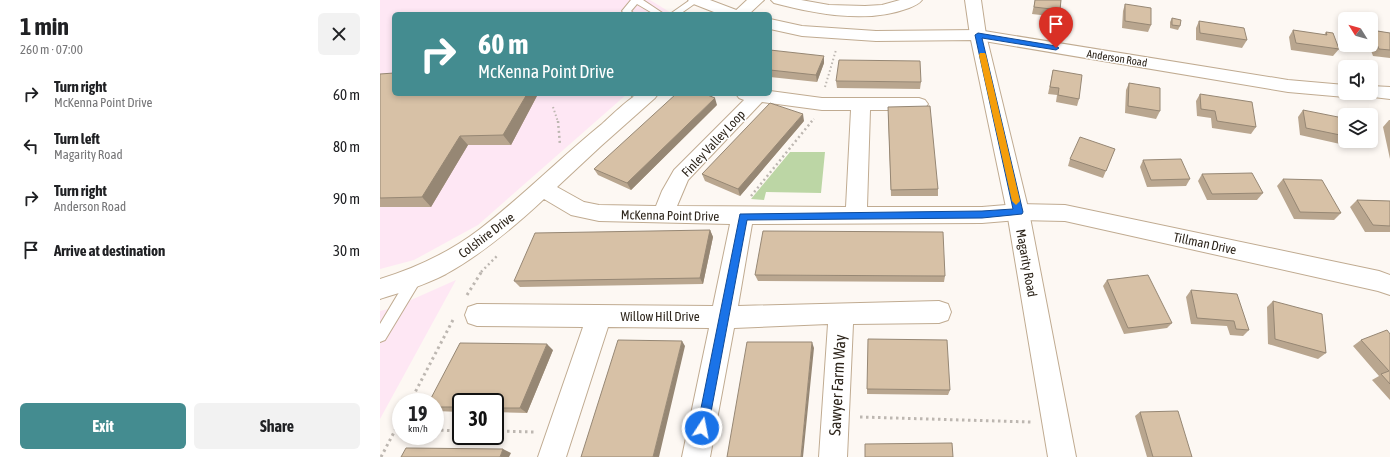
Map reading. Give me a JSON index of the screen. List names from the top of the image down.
{
  "streets": {
    "street": [
      "Anderson Road",
      "Finley Valley Loop",
      "McKenna Point Drive",
      "Colshire Drive",
      "Tillman Drive",
      "Magarity Road",
      "Willow Hill Drive",
      "Sawyer Farm Way"
    ]
  },
  "crossings": [
    ["Anderson Road", "Magarity Road"],
    ["Finley Valley Loop", "McKenna Point Drive"],
    ["McKenna Point Drive", "Colshire Drive"],
    ["McKenna Point Drive", "Tillman Drive"],
    ["McKenna Point Drive", "Magarity Road"],
    ["Tillman Drive", "Magarity Road"],
    ["Willow Hill Drive", "Sawyer Farm Way"]
  ],
  "north": "top left",
  "page": {
    "heading": ["1 min", "260 m · 07:00"],
    "turn": ["60 m", "McKenna Point Drive"],
    "list": [
      {
        "name": "Turn right",
        "note": "McKenna Point Drive",
        "value": "60 m"
      },
      {
        "name": "Turn left",
        "note": "Magarity Road",
        "value": "80 m"
      },
      {
        "name": "Turn right",
        "note": "Anderson Road",
        "value": "90 m"
      },
      {
        "name": "Arrive at destination",
        "value": "30 m"
      }
    ],
    "speed": "19 km/h",
    "limit": "30",
    "buttons": ["Exit", "Share"]
  }
}
